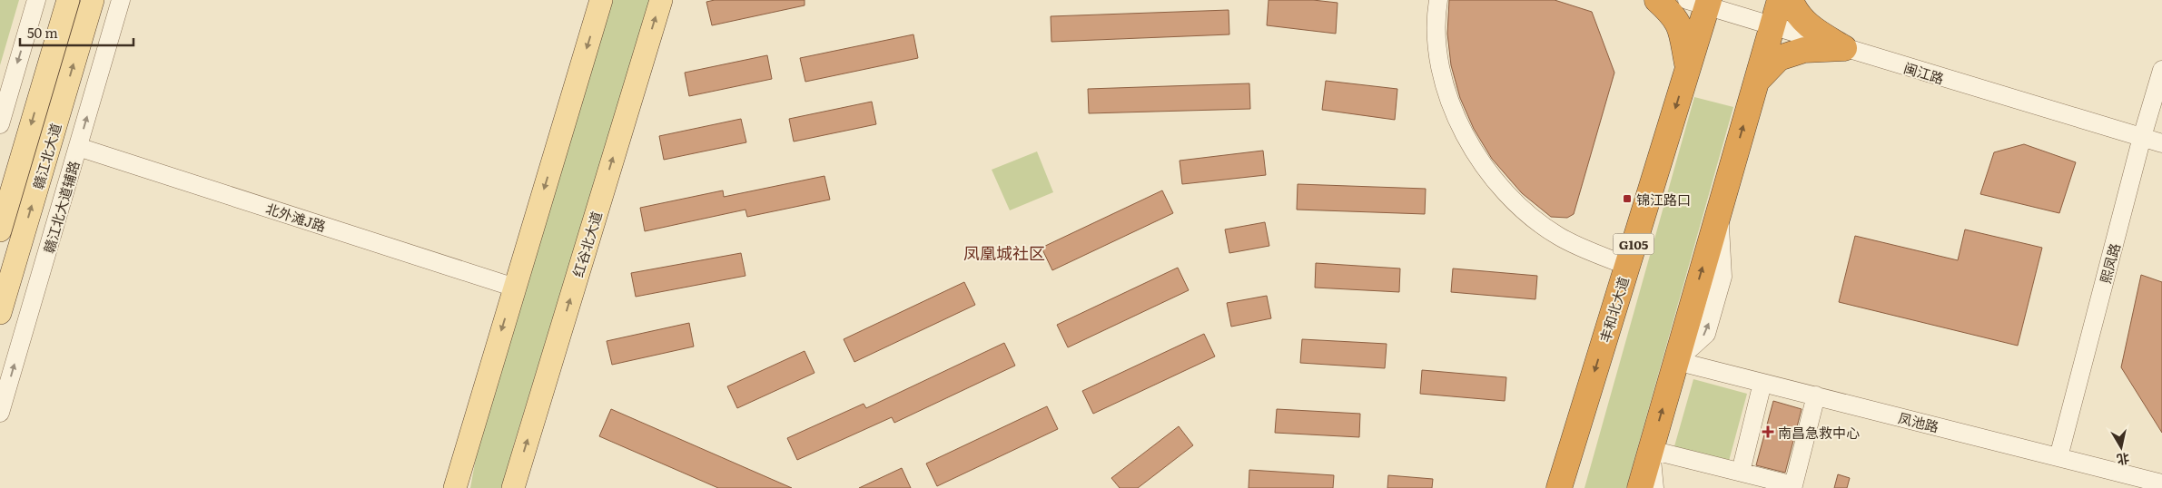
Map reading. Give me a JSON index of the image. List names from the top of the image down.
{
  "streets": {
    "highway": ["G105", "丰和北大道"],
    "main road": ["赣江北大道", "红谷北大道"],
    "street": [
      "闽江路",
      "赣江北大道辅路",
      "北外滩J路",
      "熙凤路",
      "凤池路"
    ]
  },
  "crossings": [
    ["闽江路", "熙凤路"],
    ["闽江路", "丰和北大道"],
    ["赣江北大道辅路", "北外滩J路"],
    ["熙凤路", "凤池路"]
  ],
  "districts": ["凤凰城社区"],
  "places": {
    "transit": ["锦江路口"],
    "health": ["南昌急救中心"]
  },
  "scale_bar": "50 m",
  "north": "bottom"
}
